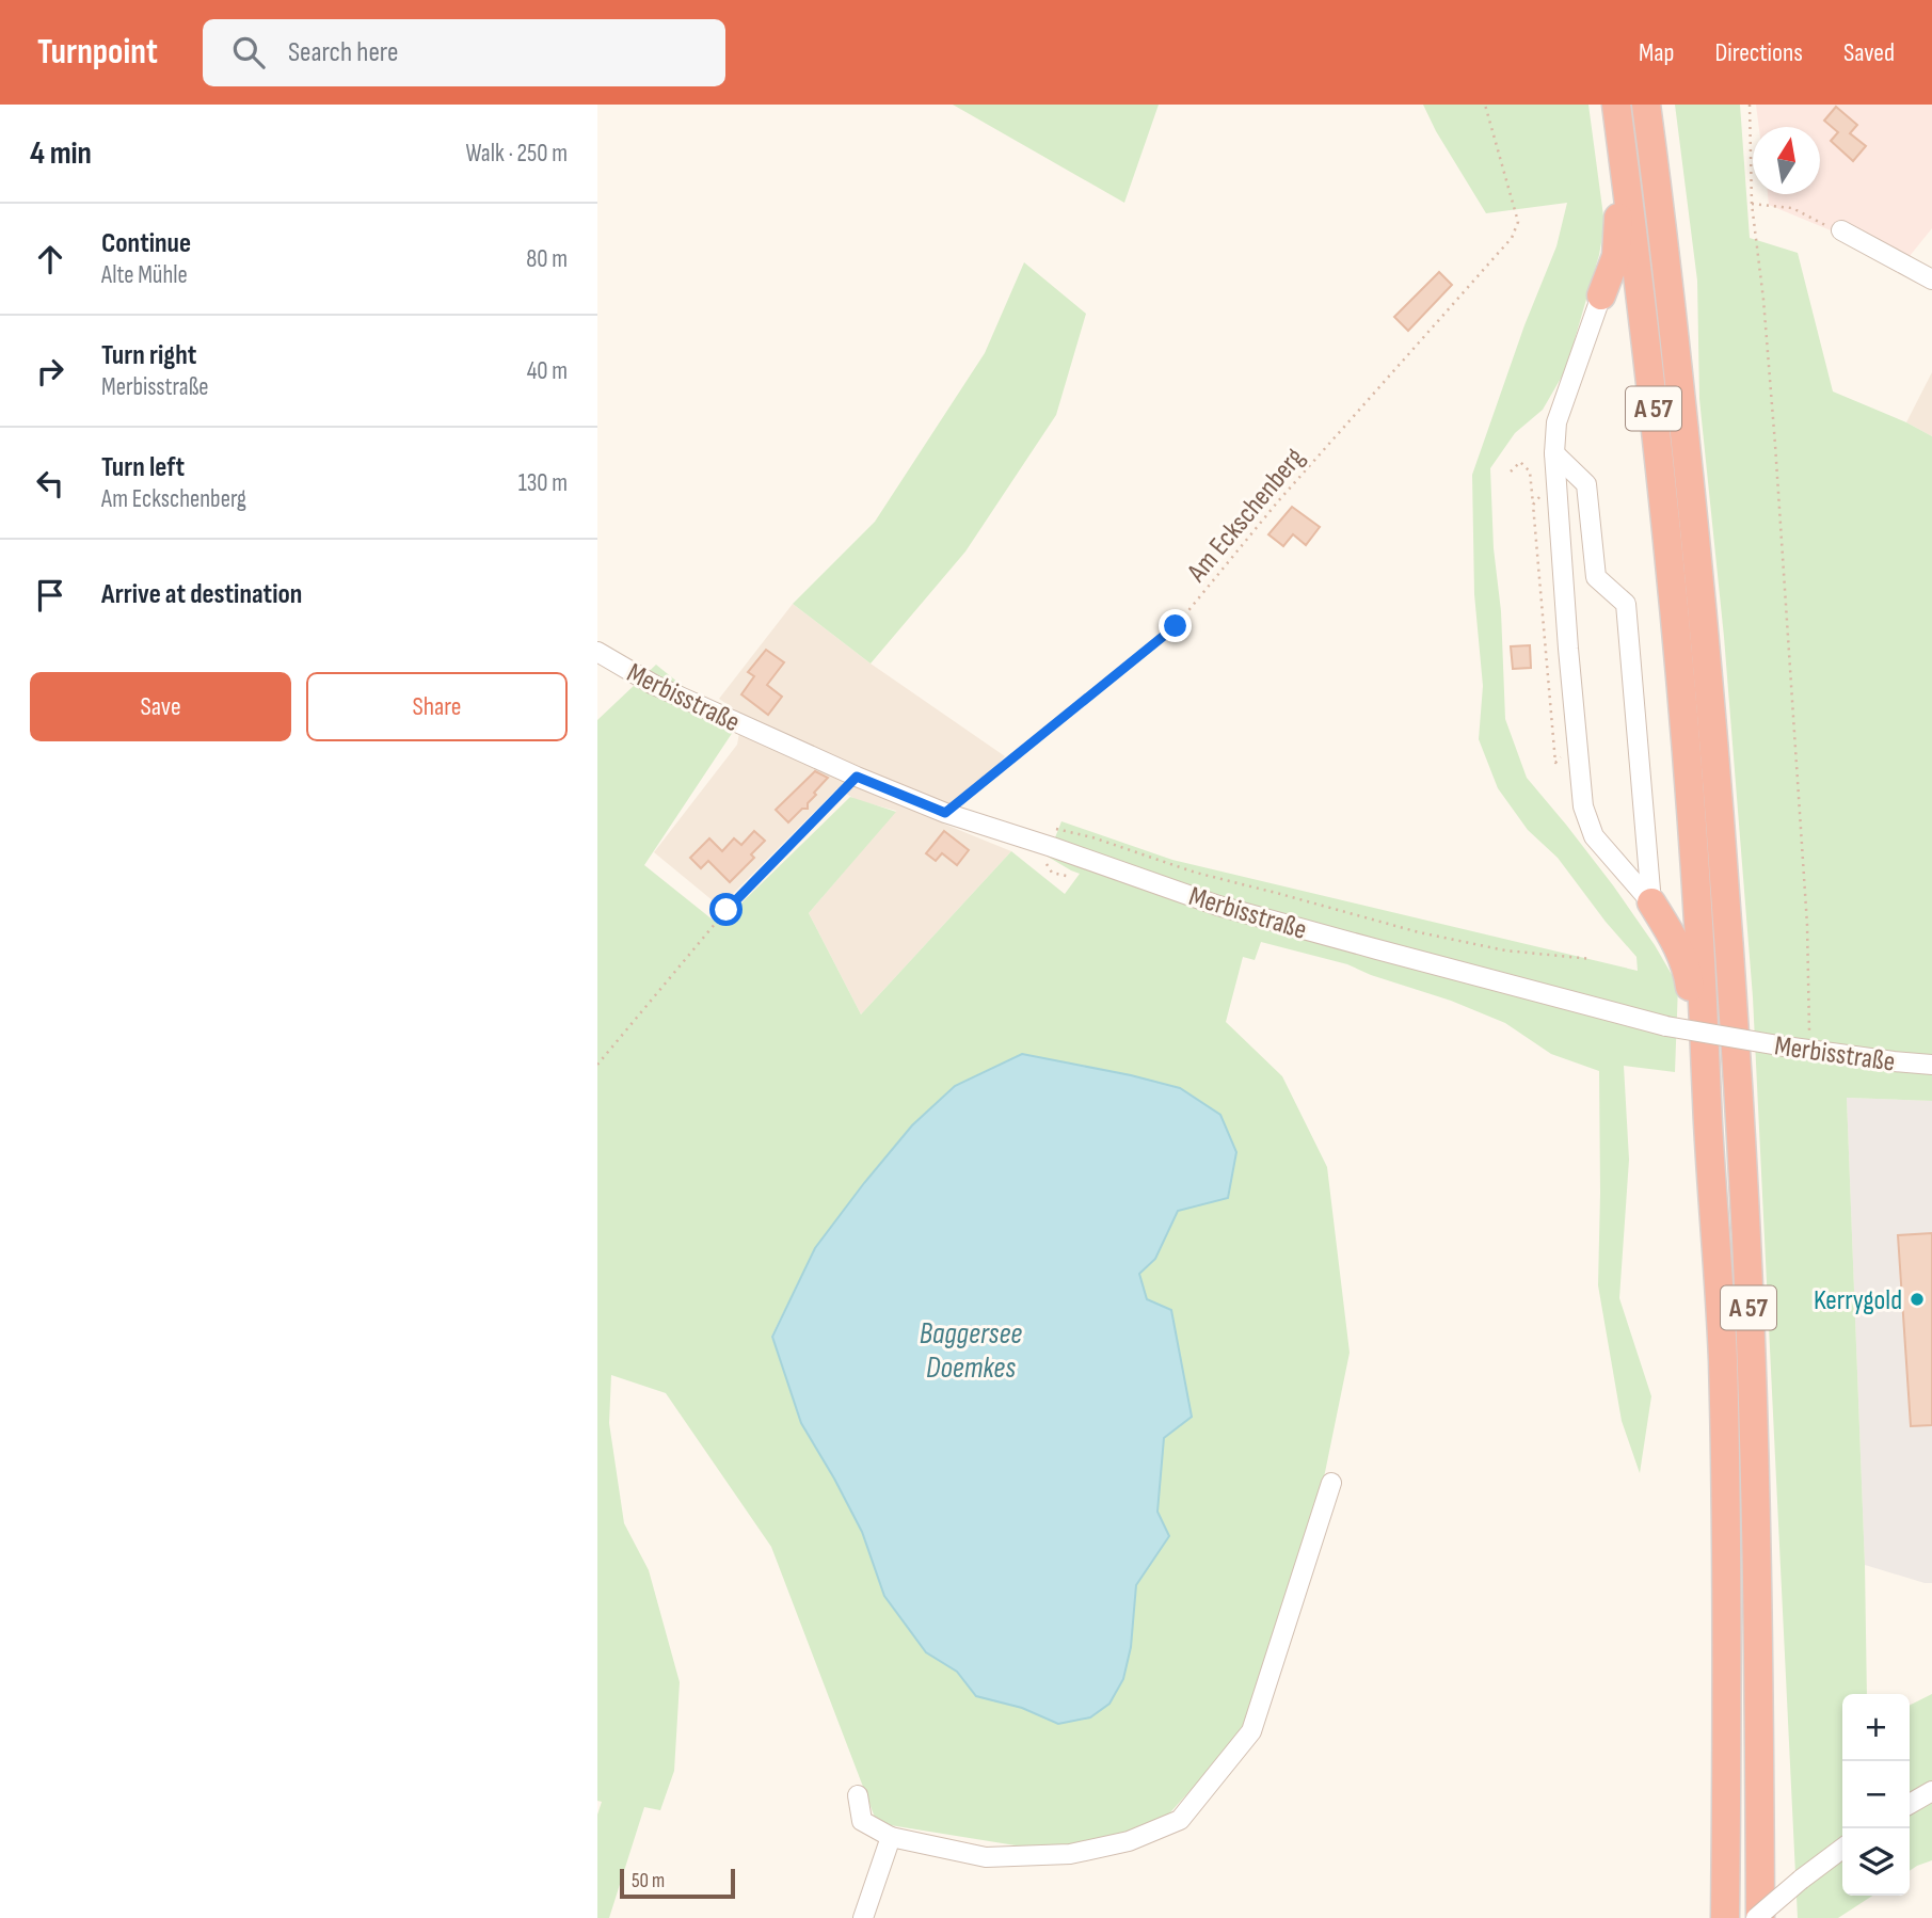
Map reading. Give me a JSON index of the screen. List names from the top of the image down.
{
  "streets": {
    "highway": ["A 57"],
    "street": ["Merbisstraße"],
    "path": ["Am Eckschenberg"]
  },
  "crossings": [
    ["Am Eckschenberg", "Merbisstraße"]
  ],
  "water": ["Baggersee Doemkes"],
  "places": ["Kerrygold"],
  "scale_bar": "50 m",
  "north": "top",
  "page": {
    "header": "Turnpoint",
    "search": "Search here",
    "nav": ["Map", "Directions", "Saved"],
    "heading": ["4 min", "Walk · 250 m"],
    "list": [
      ["Continue", "Alte Mühle", "80 m"],
      ["Turn right", "Merbisstraße", "40 m"],
      ["Turn left", "Am Eckschenberg", "130 m"],
      "Arrive at destination"
    ],
    "buttons": ["Save", "Share"],
    "map_buttons": ["+", "−"],
    "scale": "50 m"
  }
}
